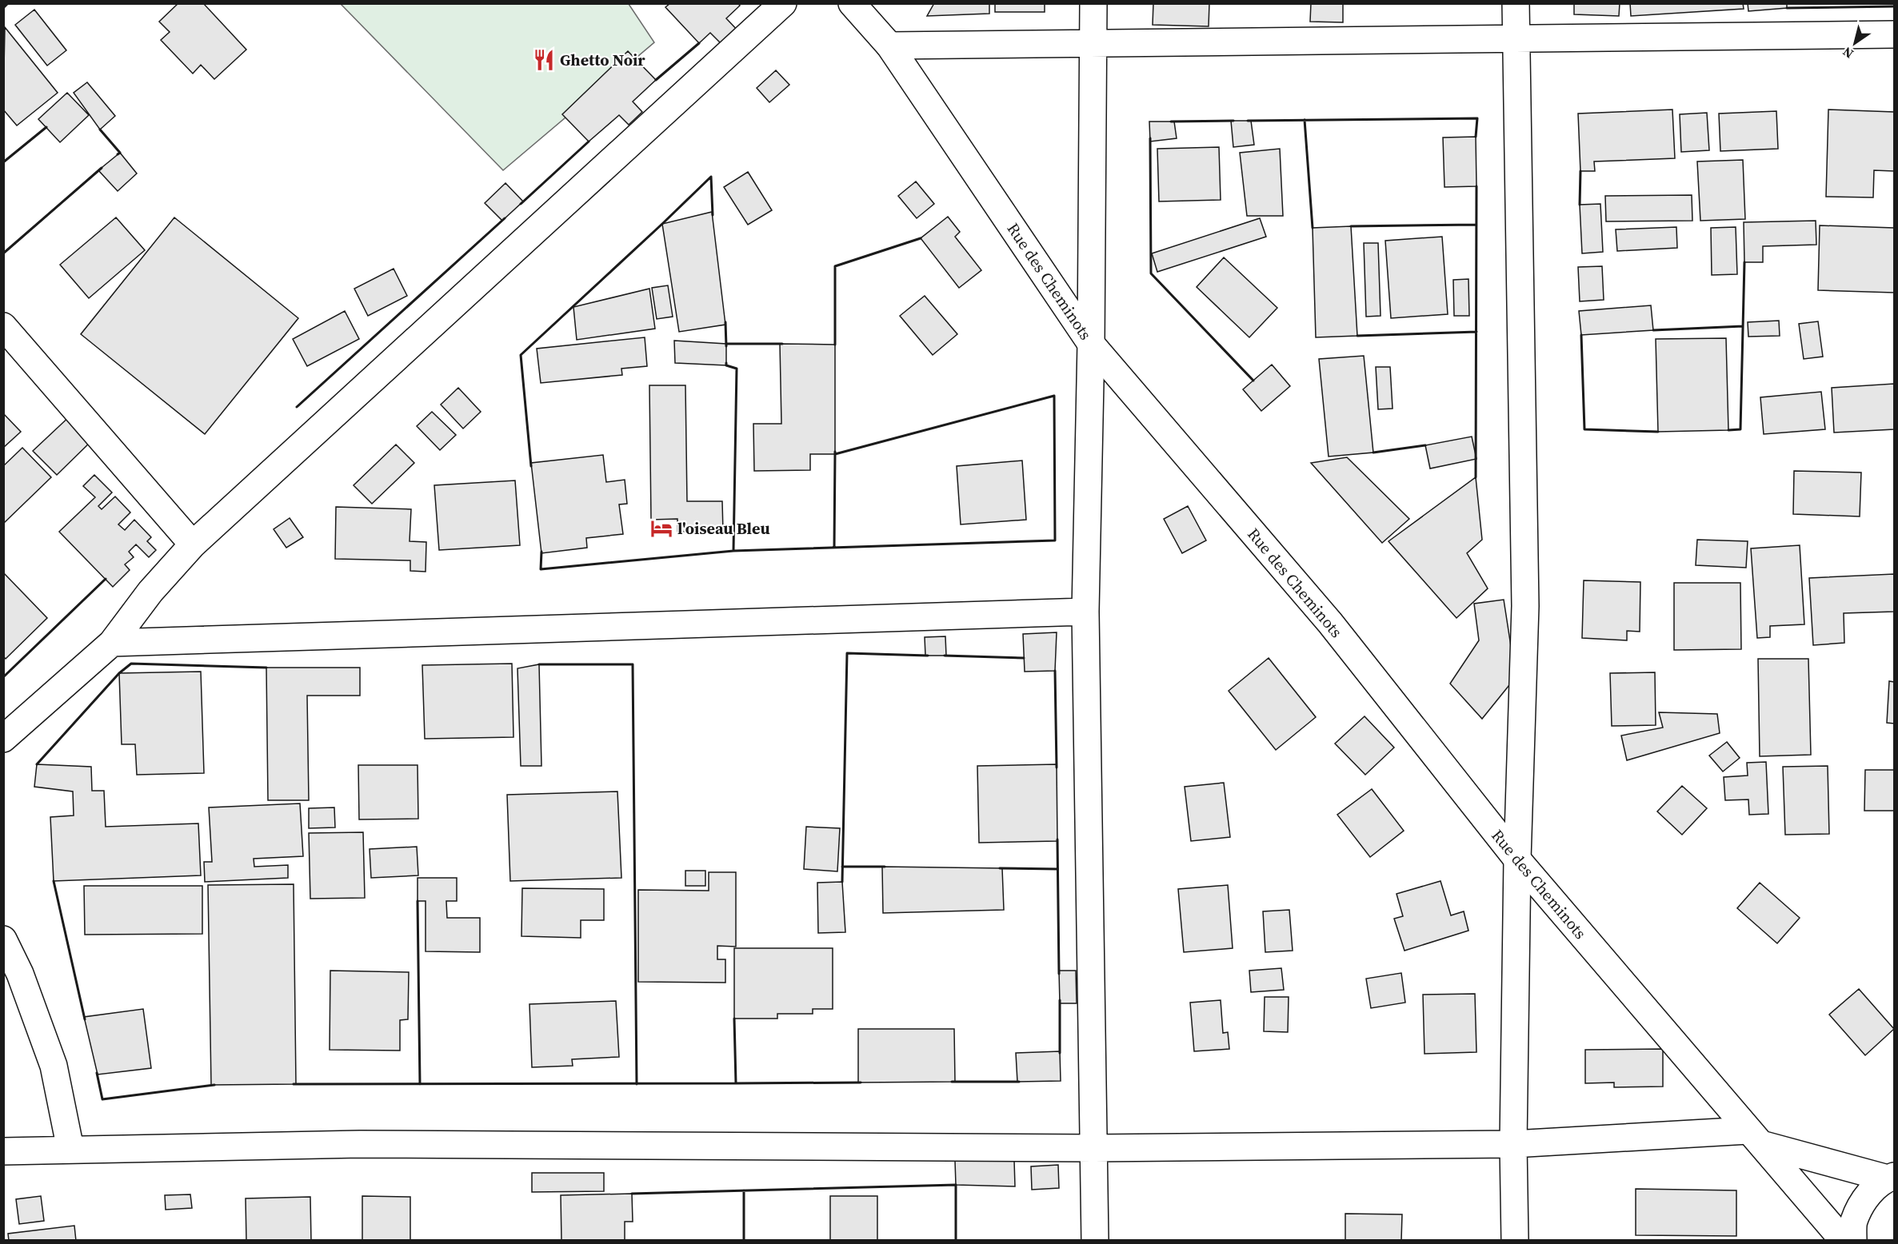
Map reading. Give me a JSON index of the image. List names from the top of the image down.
{
  "streets": {
    "street": ["Rue des Cheminots"]
  },
  "places": {
    "restaurant": ["Ghetto Noir"],
    "hotel": ["l'oiseau Bleu"]
  },
  "north": "bottom left"
}
